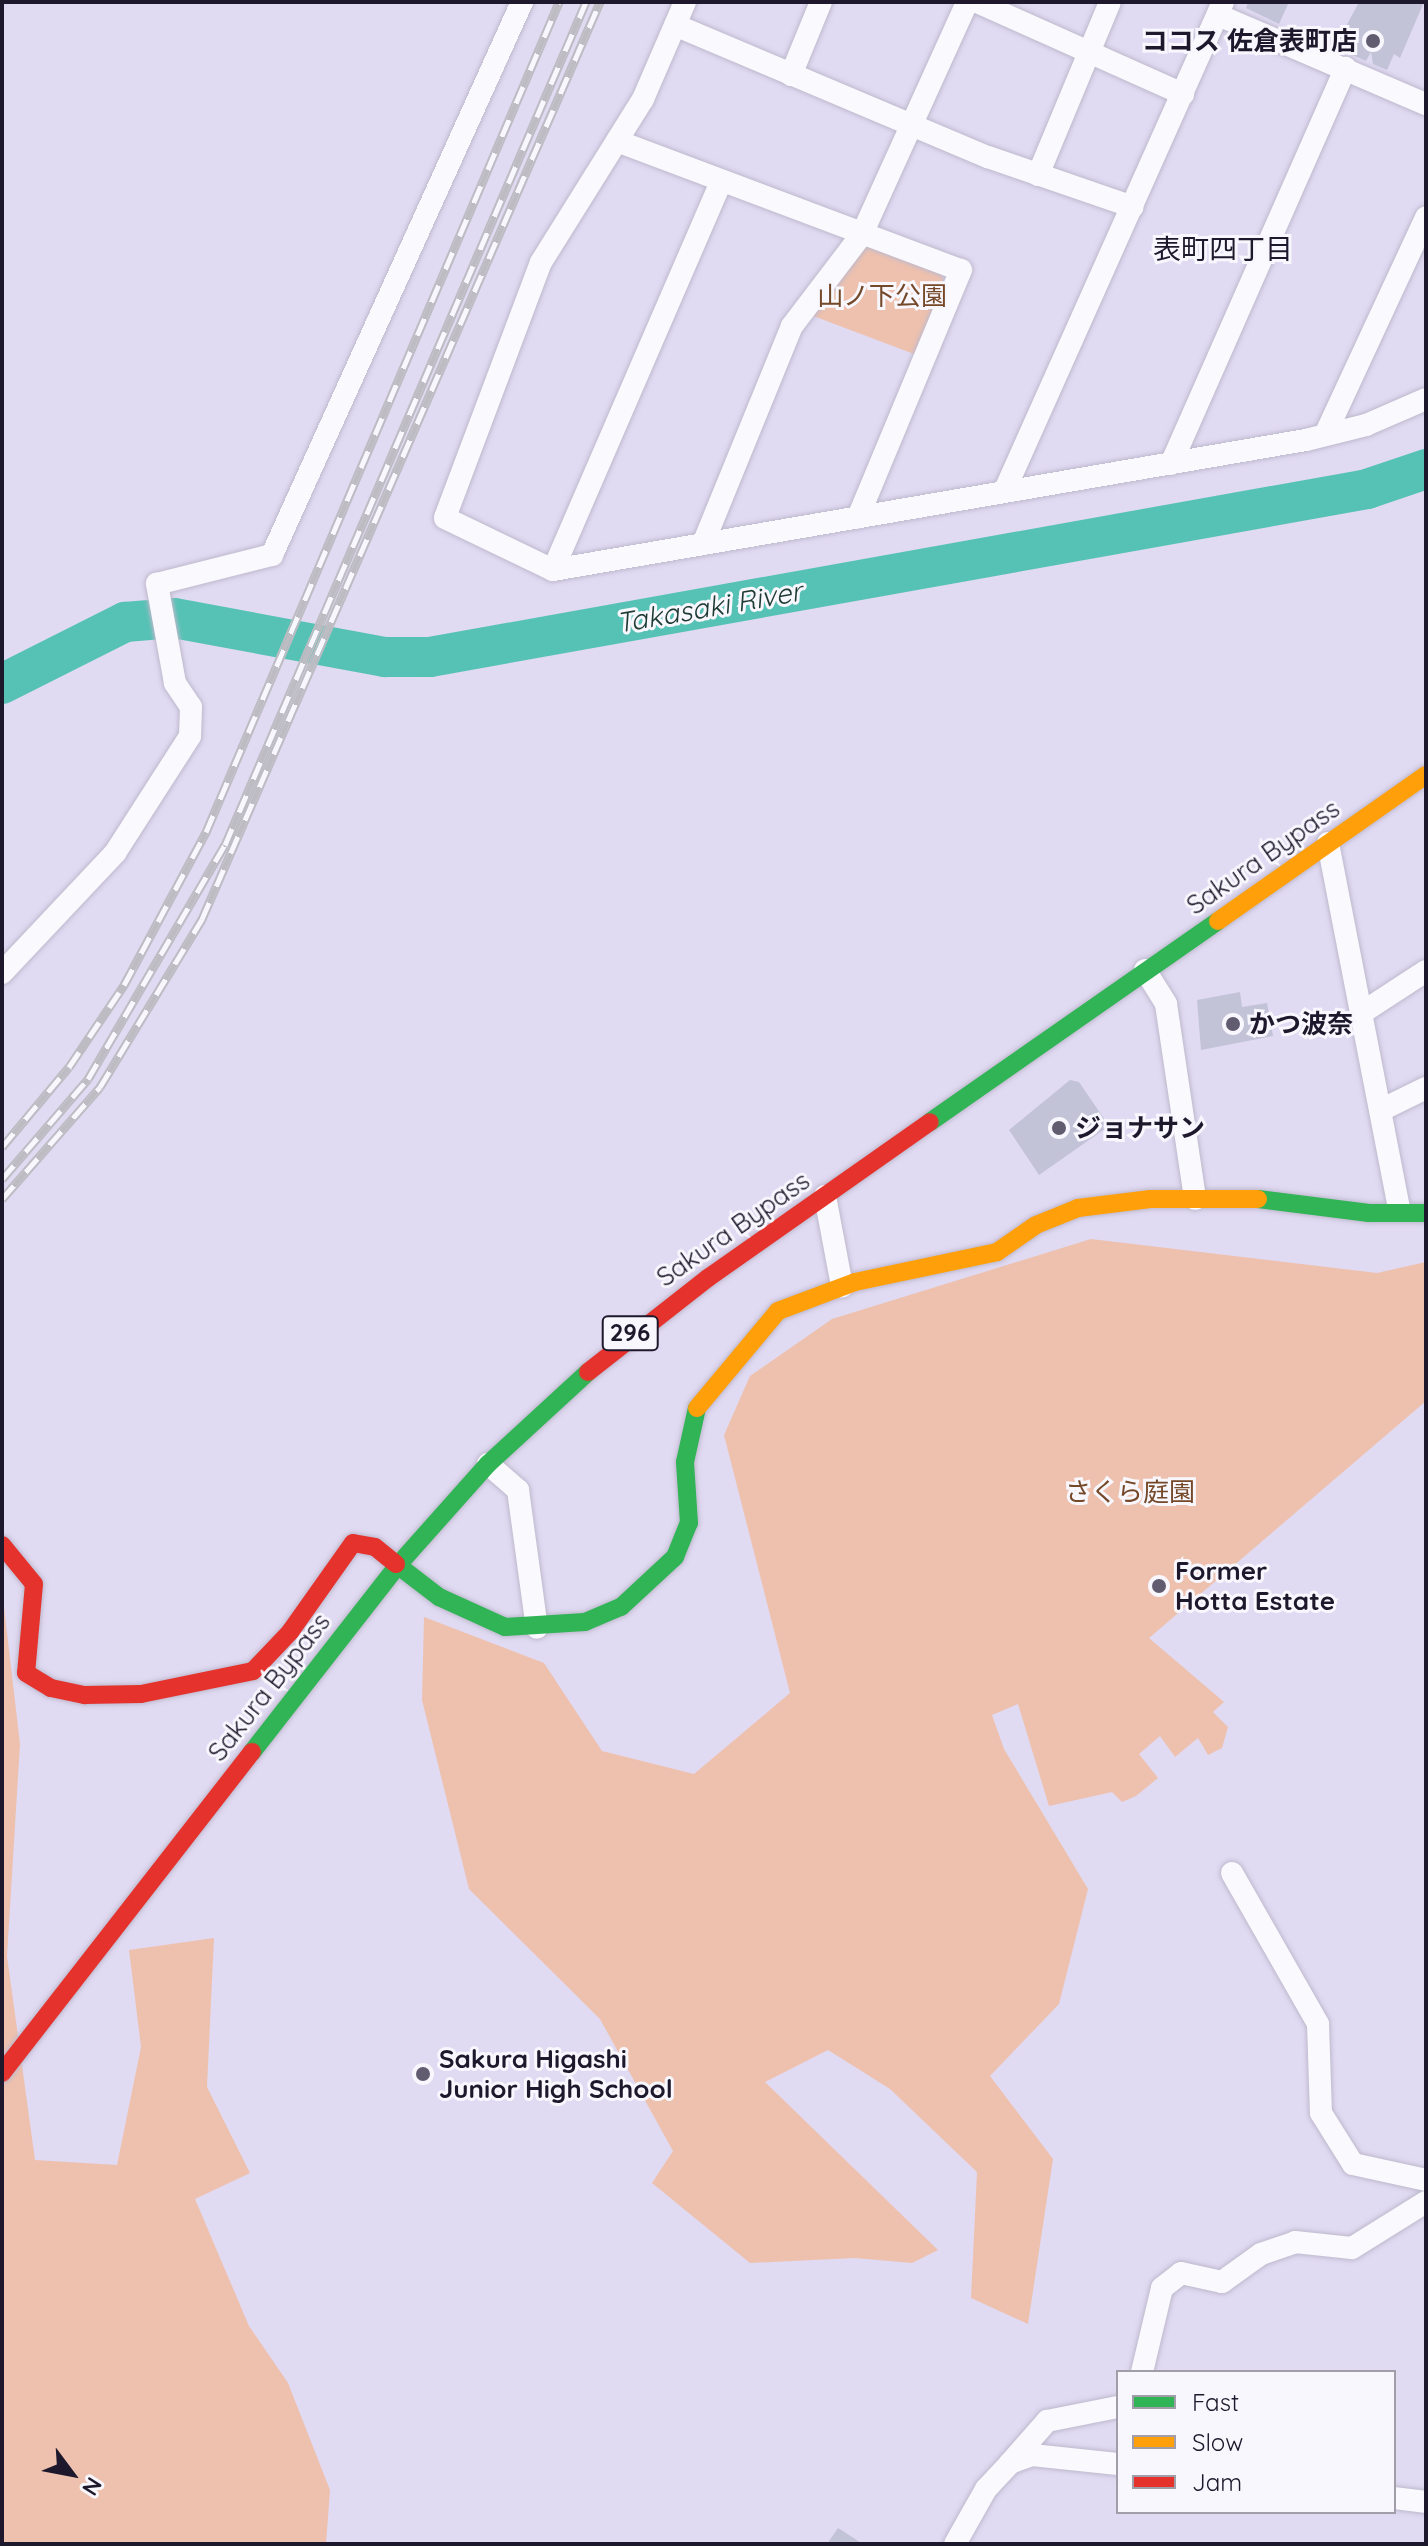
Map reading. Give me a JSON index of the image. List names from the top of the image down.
{
  "streets": {
    "main road": ["Sakura Bypass", "296"]
  },
  "districts": ["表町四丁目"],
  "water": ["Takasaki River"],
  "parks": ["山ノ下公園", "さくら庭園"],
  "places": [
    "ココス 佐倉表町店",
    "かつ波奈",
    "ジョナサン",
    "Former Hotta Estate",
    "Sakura Higashi Junior High School"
  ],
  "legend": ["Fast", "Slow", "Jam"],
  "north": "bottom right"
}
